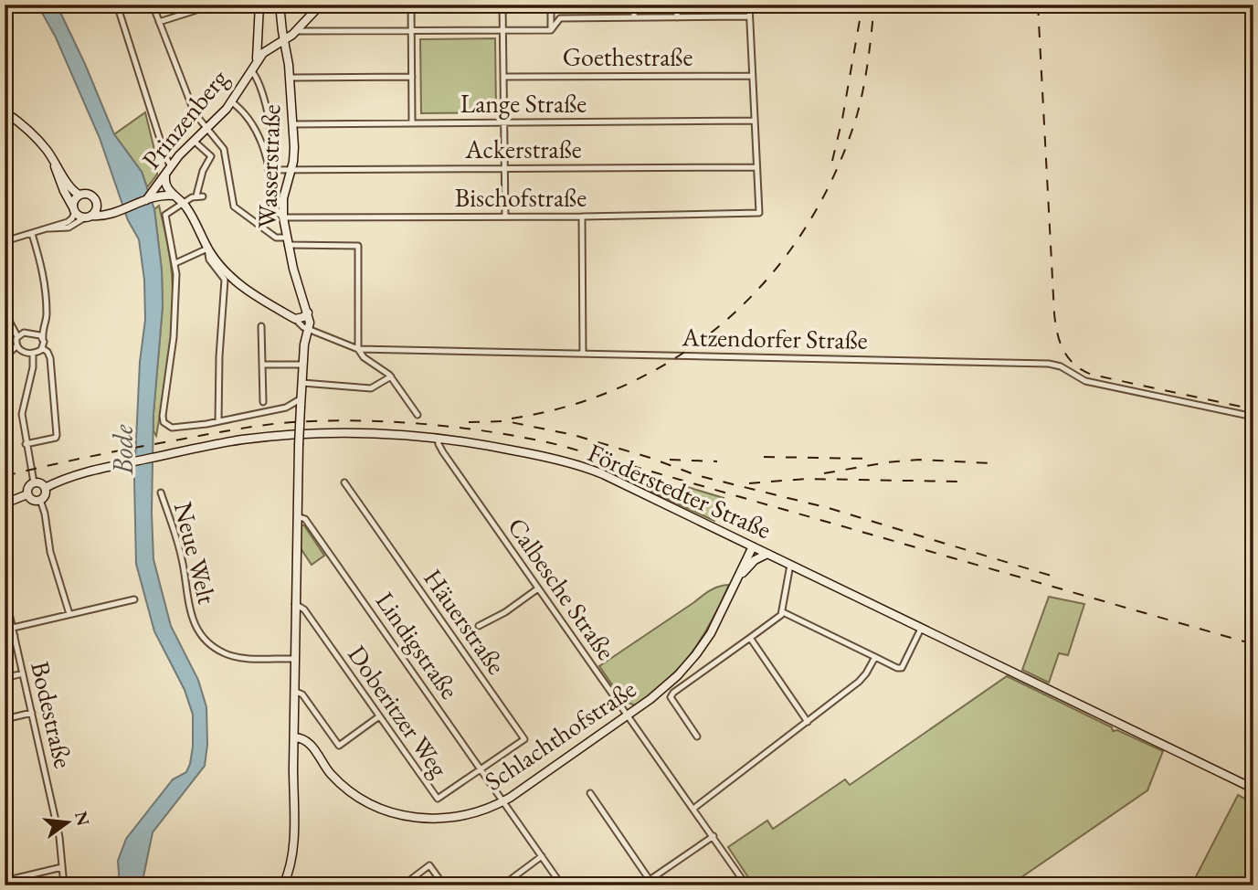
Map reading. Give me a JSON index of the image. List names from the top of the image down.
{
  "streets": {
    "main road": [
      "Prinzenberg",
      "Wasserstraße",
      "Förderstedter Straße",
      "Schlachthofstraße"
    ],
    "street": [
      "Goethestraße",
      "Lange Straße",
      "Ackerstraße",
      "Bischofstraße",
      "Atzendorfer Straße",
      "Neue Welt",
      "Calbesche Straße",
      "Häuerstraße",
      "Lindigstraße",
      "Doberitzer Weg",
      "Bodestraße"
    ]
  },
  "crossings": [
    ["Lange Straße", "Wasserstraße"],
    ["Prinzenberg", "Wasserstraße"],
    ["Ackerstraße", "Wasserstraße"],
    ["Ackerstraße", "Bischofstraße"],
    ["Wasserstraße", "Bischofstraße"],
    ["Wasserstraße", "Atzendorfer Straße"],
    ["Förderstedter Straße", "Calbesche Straße"],
    ["Förderstedter Straße", "Schlachthofstraße"],
    ["Calbesche Straße", "Schlachthofstraße"],
    ["Häuerstraße", "Lindigstraße"],
    ["Häuerstraße", "Doberitzer Weg"],
    ["Lindigstraße", "Doberitzer Weg"],
    ["Lindigstraße", "Schlachthofstraße"]
  ],
  "water": ["Bode"],
  "north": "right"
}
